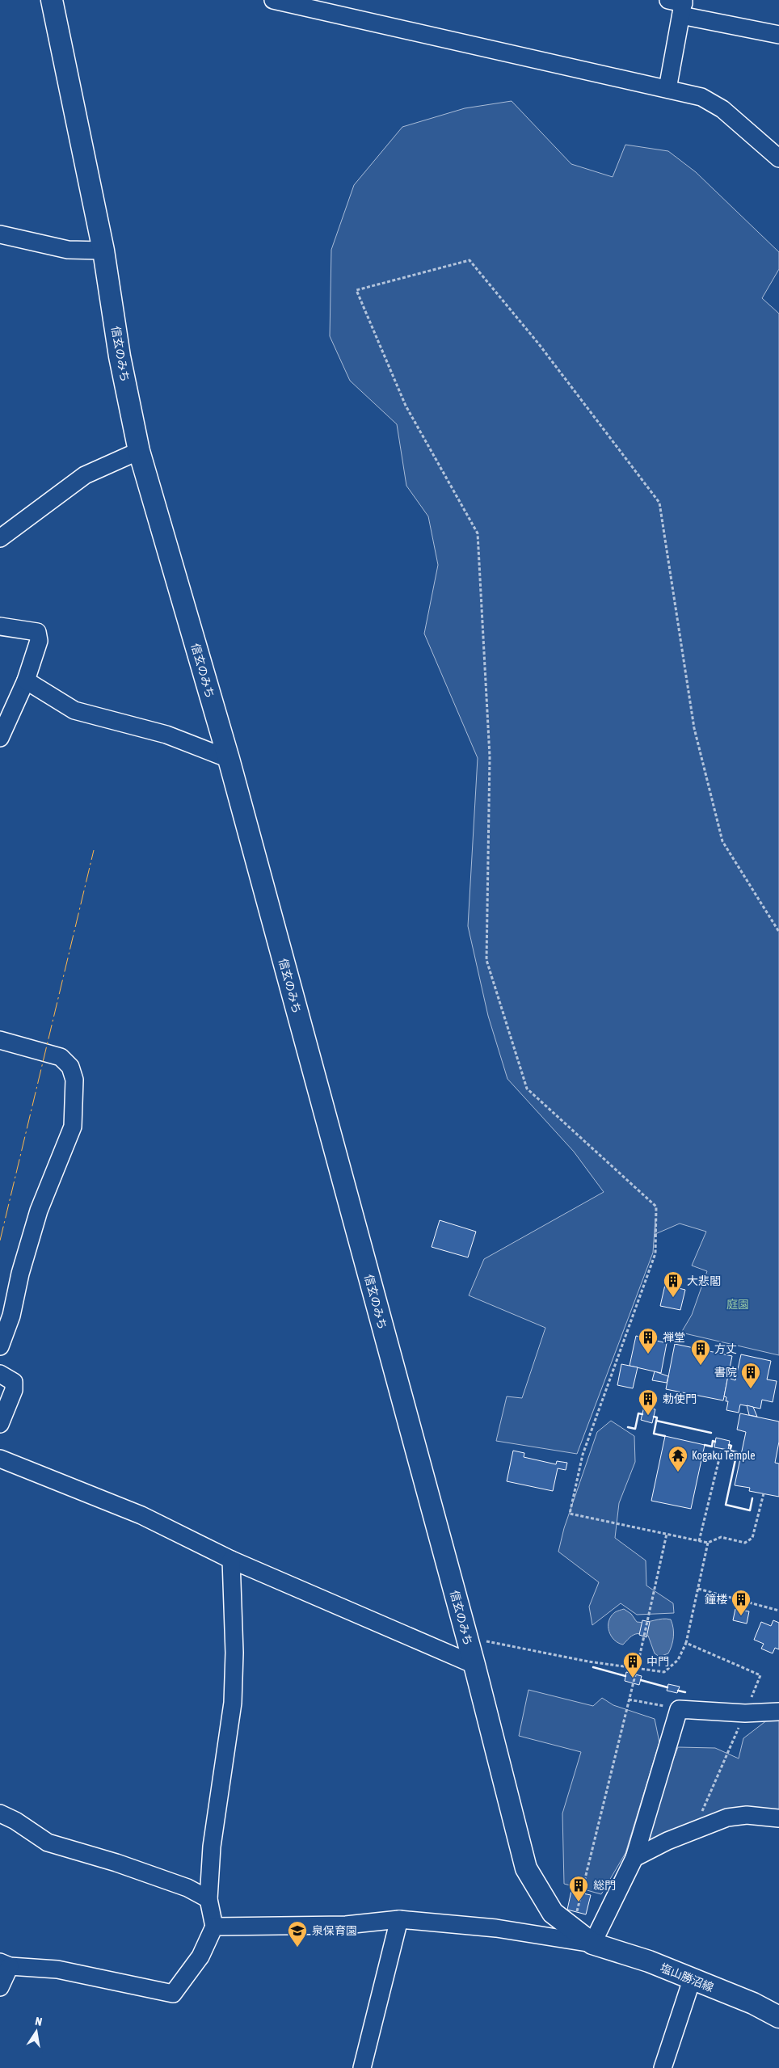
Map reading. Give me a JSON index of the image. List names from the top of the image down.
{
  "streets": {
    "main road": ["信玄のみち", "塩山勝沼線"]
  },
  "crossings": [
    ["信玄のみち", "塩山勝沼線"]
  ],
  "parks": ["庭園"],
  "places": {
    "building": [
      "大悲閣",
      "禅堂",
      "方丈",
      "書院",
      "勅使門",
      "鐘楼",
      "中門",
      "総門"
    ],
    "temple": ["Kogaku Temple"],
    "school or university": ["泉保育園"]
  },
  "north": "top"
}
